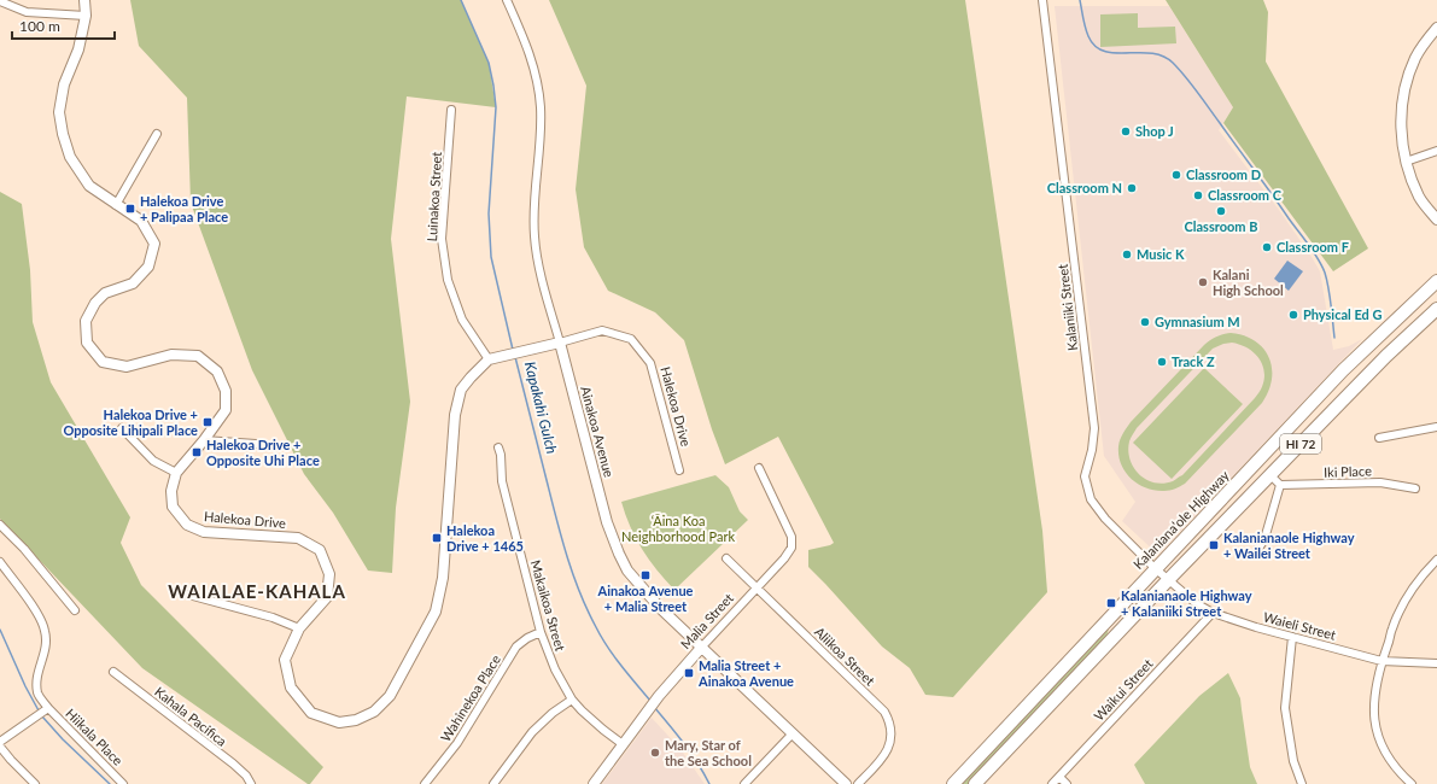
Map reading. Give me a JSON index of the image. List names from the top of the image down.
{
  "streets": {
    "highway": ["HI 72", "Kalaniana’ole Highway"],
    "street": [
      "Luinakoa Street",
      "Kalaniiki Street",
      "Halekoa Drive",
      "Ainakoa Avenue",
      "Iki Place",
      "Makaikoa Street",
      "Malia Street",
      "Waieli Street",
      "Aliikoa Street",
      "Waikui Street",
      "Wahinekoa Place",
      "Kahala Pacifica",
      "Hiikala Place"
    ]
  },
  "crossings": [
    ["Luinakoa Street", "Halekoa Drive"],
    ["Kalaniiki Street", "HI 72"],
    ["Kalaniiki Street", "Kalaniana’ole Highway"],
    ["Kalaniiki Street", "Waieli Street"],
    ["Halekoa Drive", "Ainakoa Avenue"],
    ["Ainakoa Avenue", "Malia Street"],
    ["HI 72", "Waieli Street"],
    ["Makaikoa Street", "Malia Street"],
    ["Makaikoa Street", "Wahinekoa Place"],
    ["Malia Street", "Aliikoa Street"],
    ["Waieli Street", "Waikui Street"]
  ],
  "districts": ["WAIALAE-KAHALA"],
  "water": ["Kapakahi Gulch"],
  "parks": ["‘Āina Koa Neighborhood Park"],
  "places": {
    "other": [
      "Shop J",
      "Classroom D",
      "Classroom N",
      "Classroom C",
      "Classroom B",
      "Classroom F",
      "Music K",
      "Kalani High School",
      "Physical Ed G",
      "Gymnasium M",
      "Track Z",
      "Mary, Star of the Sea School"
    ],
    "transit": [
      "Halekoa Drive + Palipaa Place",
      "Halekoa Drive + Opposite Lihipali Place",
      "Halekoa Drive + Opposite Uhi Place",
      "Halekoa Drive + 1465",
      "Kalanianaole Highway + Wailei Street",
      "Ainakoa Avenue + Malia Street",
      "Kalanianaole Highway + Kalaniiki Street",
      "Malia Street + Ainakoa Avenue"
    ]
  },
  "scale_bar": "100 m"
}
